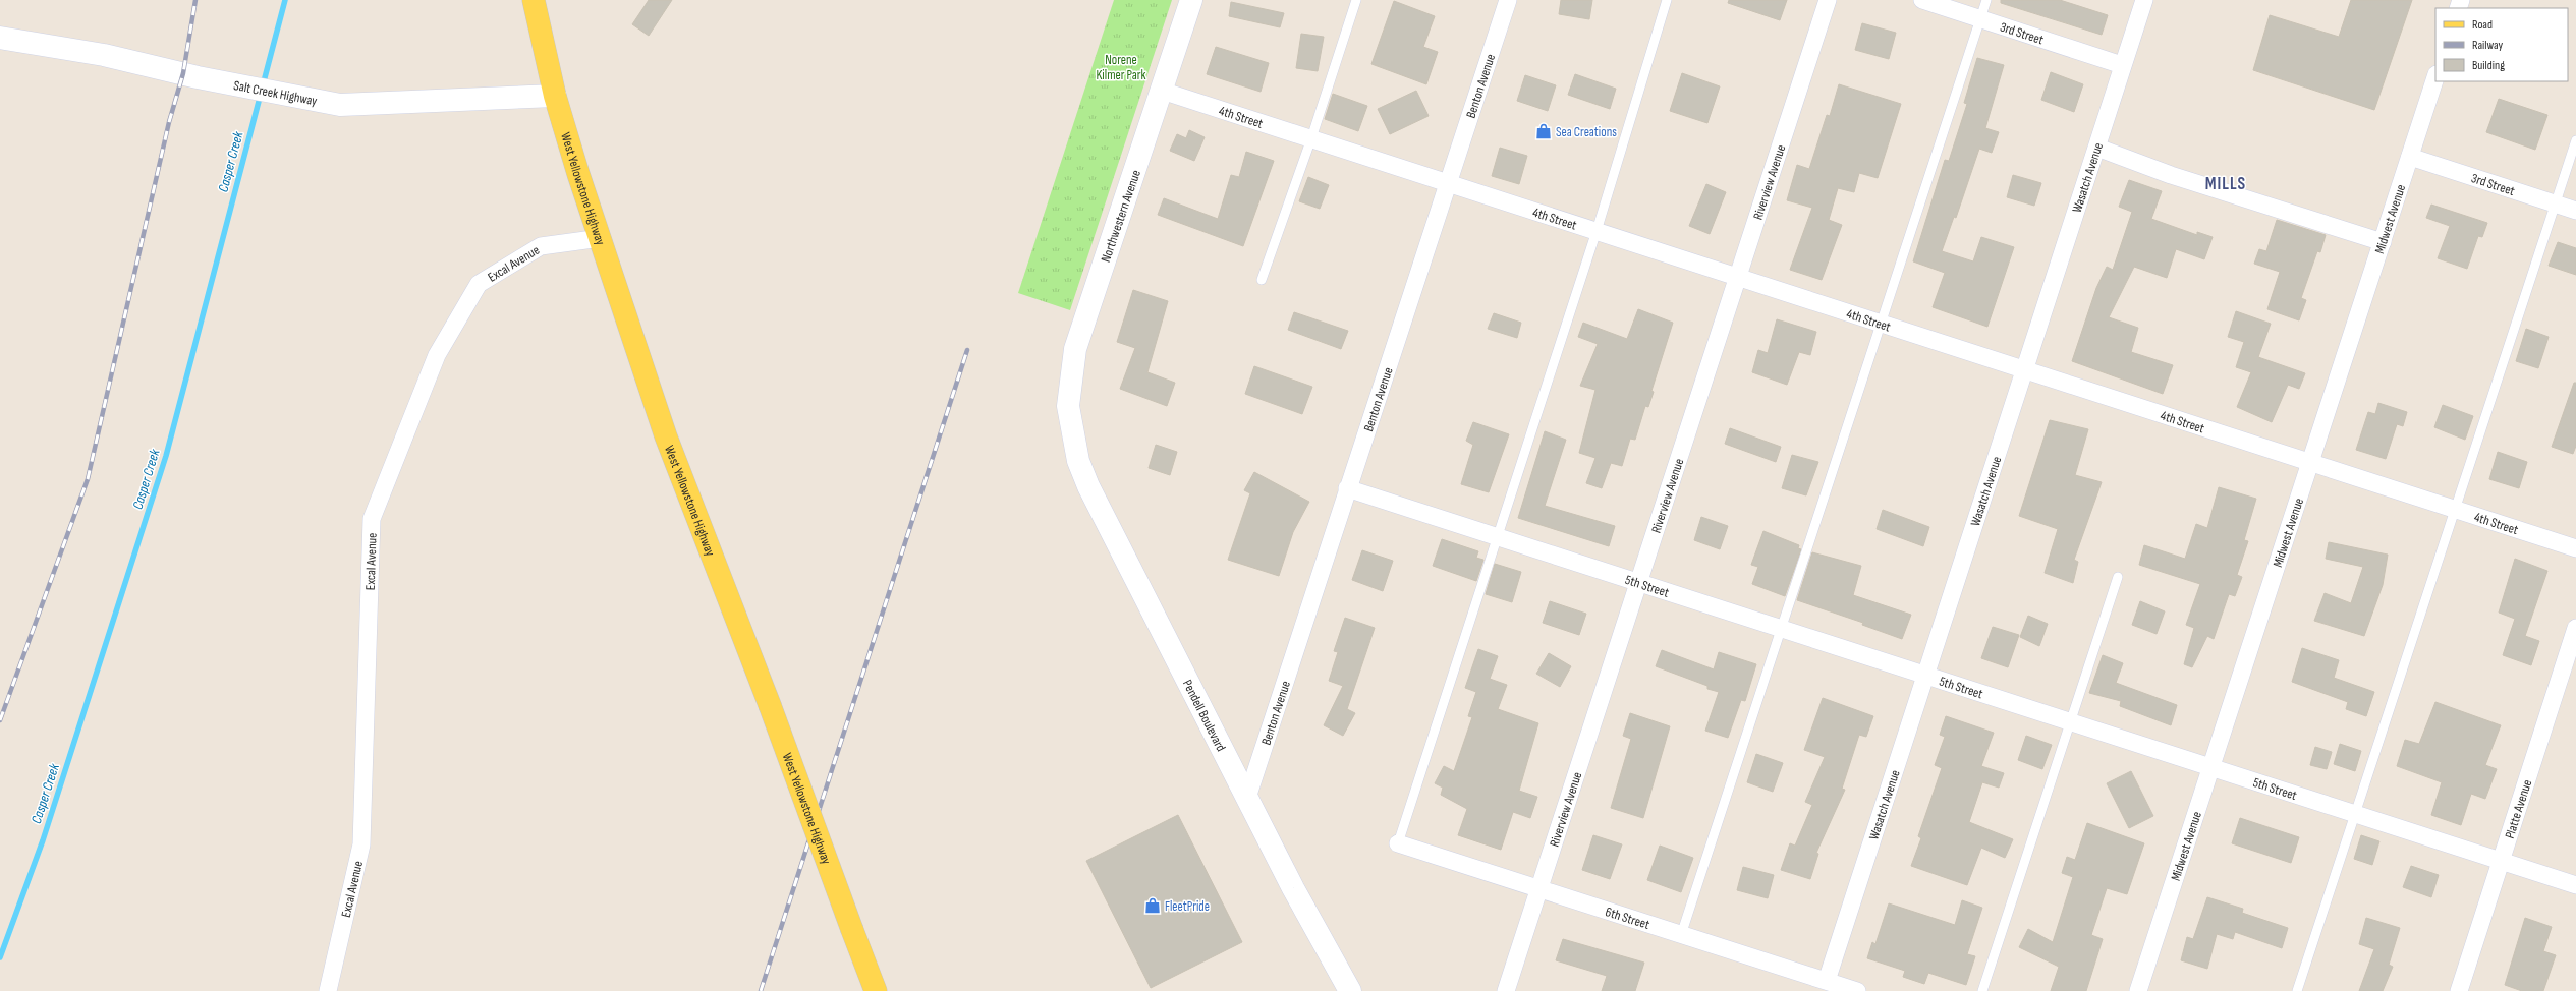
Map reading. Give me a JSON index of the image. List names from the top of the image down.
{
  "streets": {
    "main road": ["West Yellowstone Highway"],
    "street": [
      "3rd Street",
      "Benton Avenue",
      "Salt Creek Highway",
      "4th Street",
      "Wasatch Avenue",
      "Riverview Avenue",
      "Northwestern Avenue",
      "Midwest Avenue",
      "Excal Avenue",
      "5th Street",
      "Pendell Boulevard",
      "Platte Avenue",
      "6th Street"
    ]
  },
  "crossings": [
    ["3rd Street", "Wasatch Avenue"],
    ["3rd Street", "Midwest Avenue"],
    ["Benton Avenue", "4th Street"],
    ["Benton Avenue", "5th Street"],
    ["Benton Avenue", "Pendell Boulevard"],
    ["Salt Creek Highway", "West Yellowstone Highway"],
    ["4th Street", "Wasatch Avenue"],
    ["4th Street", "Riverview Avenue"],
    ["4th Street", "Northwestern Avenue"],
    ["4th Street", "Midwest Avenue"],
    ["Wasatch Avenue", "5th Street"],
    ["Wasatch Avenue", "6th Street"],
    ["Riverview Avenue", "5th Street"],
    ["Riverview Avenue", "6th Street"],
    ["West Yellowstone Highway", "Excal Avenue"],
    ["Northwestern Avenue", "Pendell Boulevard"],
    ["Midwest Avenue", "5th Street"],
    ["5th Street", "Platte Avenue"]
  ],
  "districts": ["MILLS"],
  "water": ["Casper Creek"],
  "parks": ["Norene Kilmer Park"],
  "places": {
    "shop": ["Sea Creations", "FleetPride"]
  },
  "legend": ["Road", "Railway", "Building"]
}
